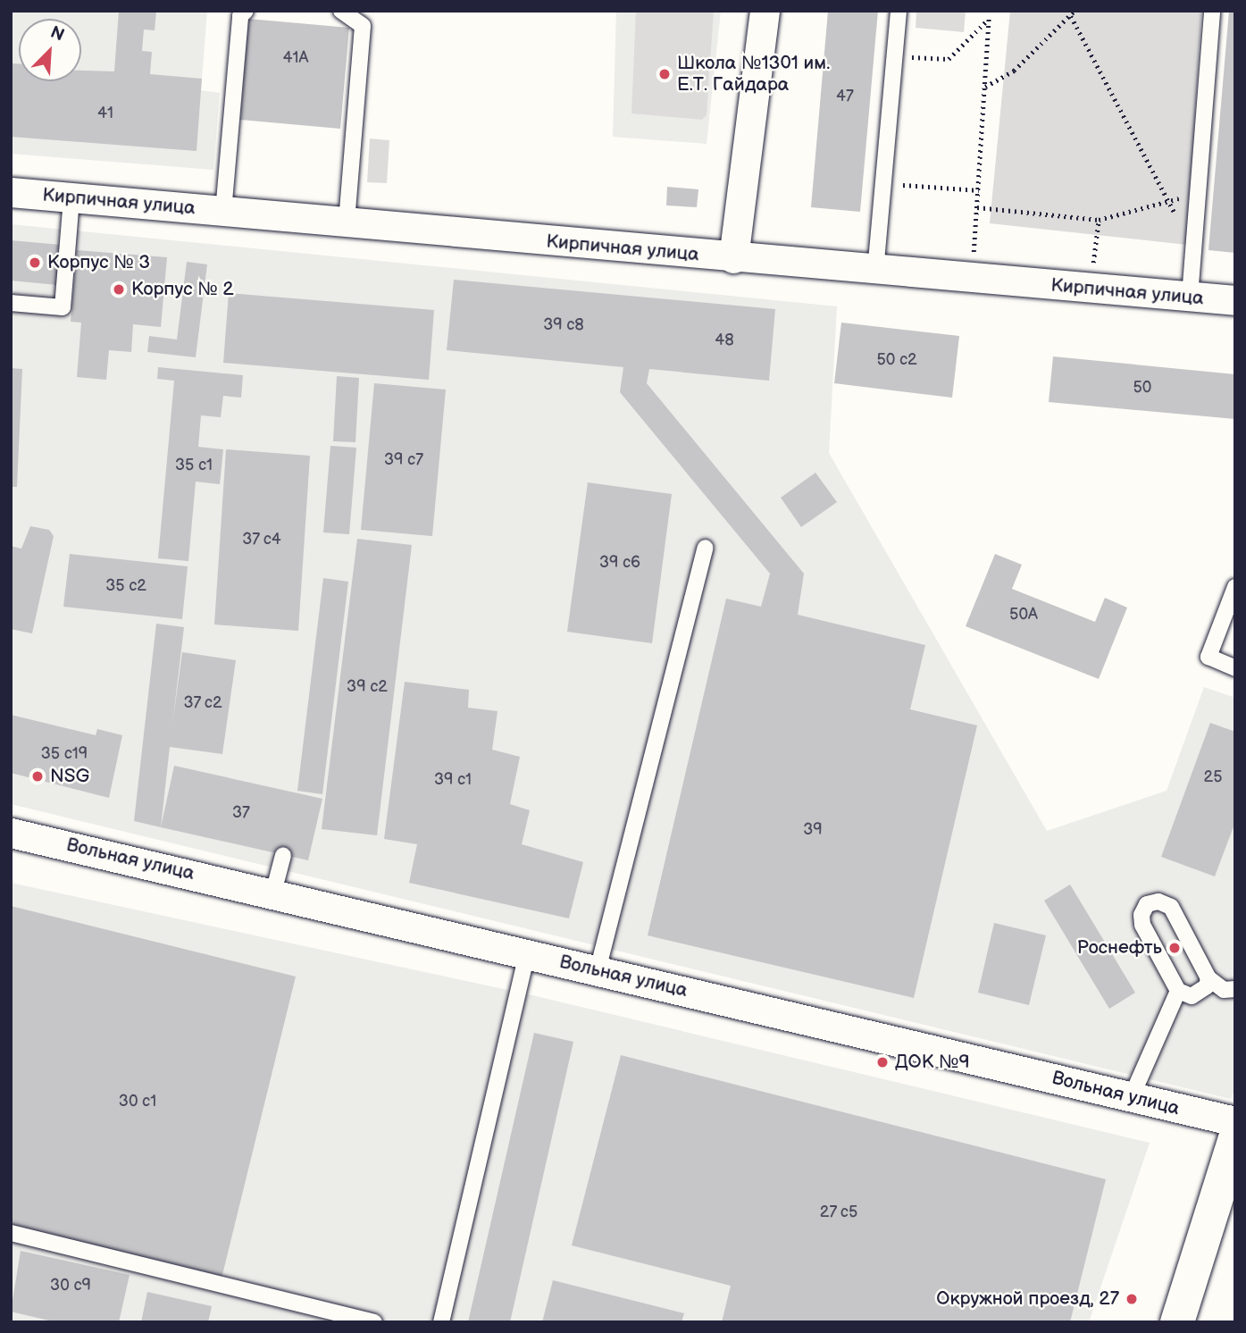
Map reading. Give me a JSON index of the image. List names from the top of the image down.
{
  "streets": {
    "street": ["Кирпичная улица", "Вольная улица"]
  },
  "places": [
    "Школа №1301 им. Е.Т. Гайдара",
    "Корпус № 3",
    "Корпус № 2",
    "NSG",
    "Роснефть",
    "ДОК №9",
    "Окружной проезд, 27"
  ],
  "house_numbers": [
    "41А",
    "47",
    "41",
    "39 с8",
    "48",
    "50 с2",
    "50",
    "39 с7",
    "35 с1",
    "37 с4",
    "39 с6",
    "35 с2",
    "50А",
    "39 с2",
    "37 с2",
    "35 с19",
    "25",
    "39 с1",
    "37",
    "39",
    "30 с1",
    "27 с5",
    "30 с9"
  ],
  "north": "top right"
}
